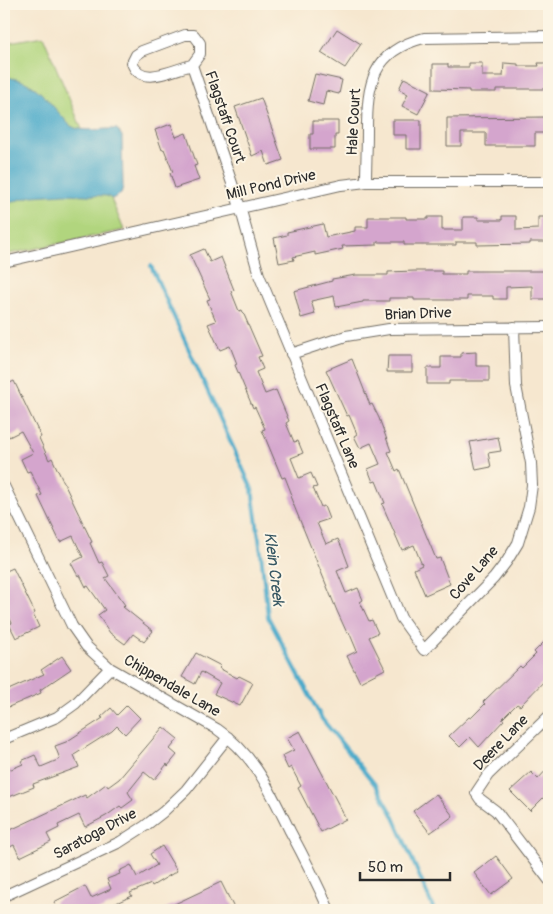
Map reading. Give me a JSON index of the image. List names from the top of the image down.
{
  "streets": {
    "street": [
      "Flagstaff Court",
      "Hale Court",
      "Mill Pond Drive",
      "Brian Drive",
      "Flagstaff Lane",
      "Cove Lane",
      "Chippendale Lane",
      "Deere Lane",
      "Saratoga Drive"
    ]
  },
  "crossings": [
    ["Flagstaff Court", "Mill Pond Drive"],
    ["Flagstaff Court", "Flagstaff Lane"],
    ["Hale Court", "Mill Pond Drive"],
    ["Mill Pond Drive", "Flagstaff Lane"],
    ["Brian Drive", "Flagstaff Lane"],
    ["Brian Drive", "Cove Lane"],
    ["Flagstaff Lane", "Cove Lane"],
    ["Chippendale Lane", "Saratoga Drive"]
  ],
  "water": ["Klein Creek"],
  "scale_bar": "50 m"
}
